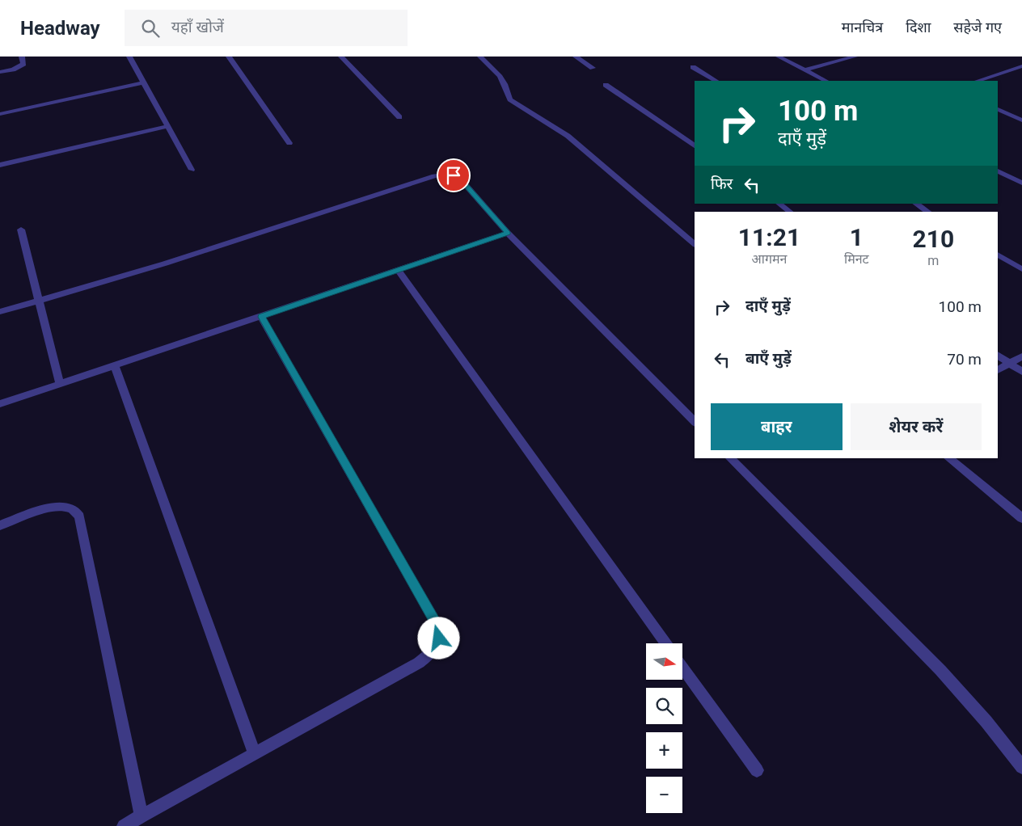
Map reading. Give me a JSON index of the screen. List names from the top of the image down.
{
  "north": "right",
  "page": {
    "header": "Headway",
    "search": "यहाँ खोजें",
    "nav": ["मानचित्र", "दिशा", "सहेजे गए"],
    "turn": ["100 m", "दाएँ मुड़ें"],
    "then": "फिर",
    "eta": [
      "11:21",
      "आगमन",
      "1",
      "मिनट",
      "210",
      "m"
    ],
    "list": [
      {
        "name": "दाएँ मुड़ें",
        "value": "100 m"
      },
      {
        "name": "बाएँ मुड़ें",
        "value": "70 m"
      }
    ],
    "buttons": ["बाहर", "शेयर करें"],
    "map_buttons": ["+", "−"]
  }
}
